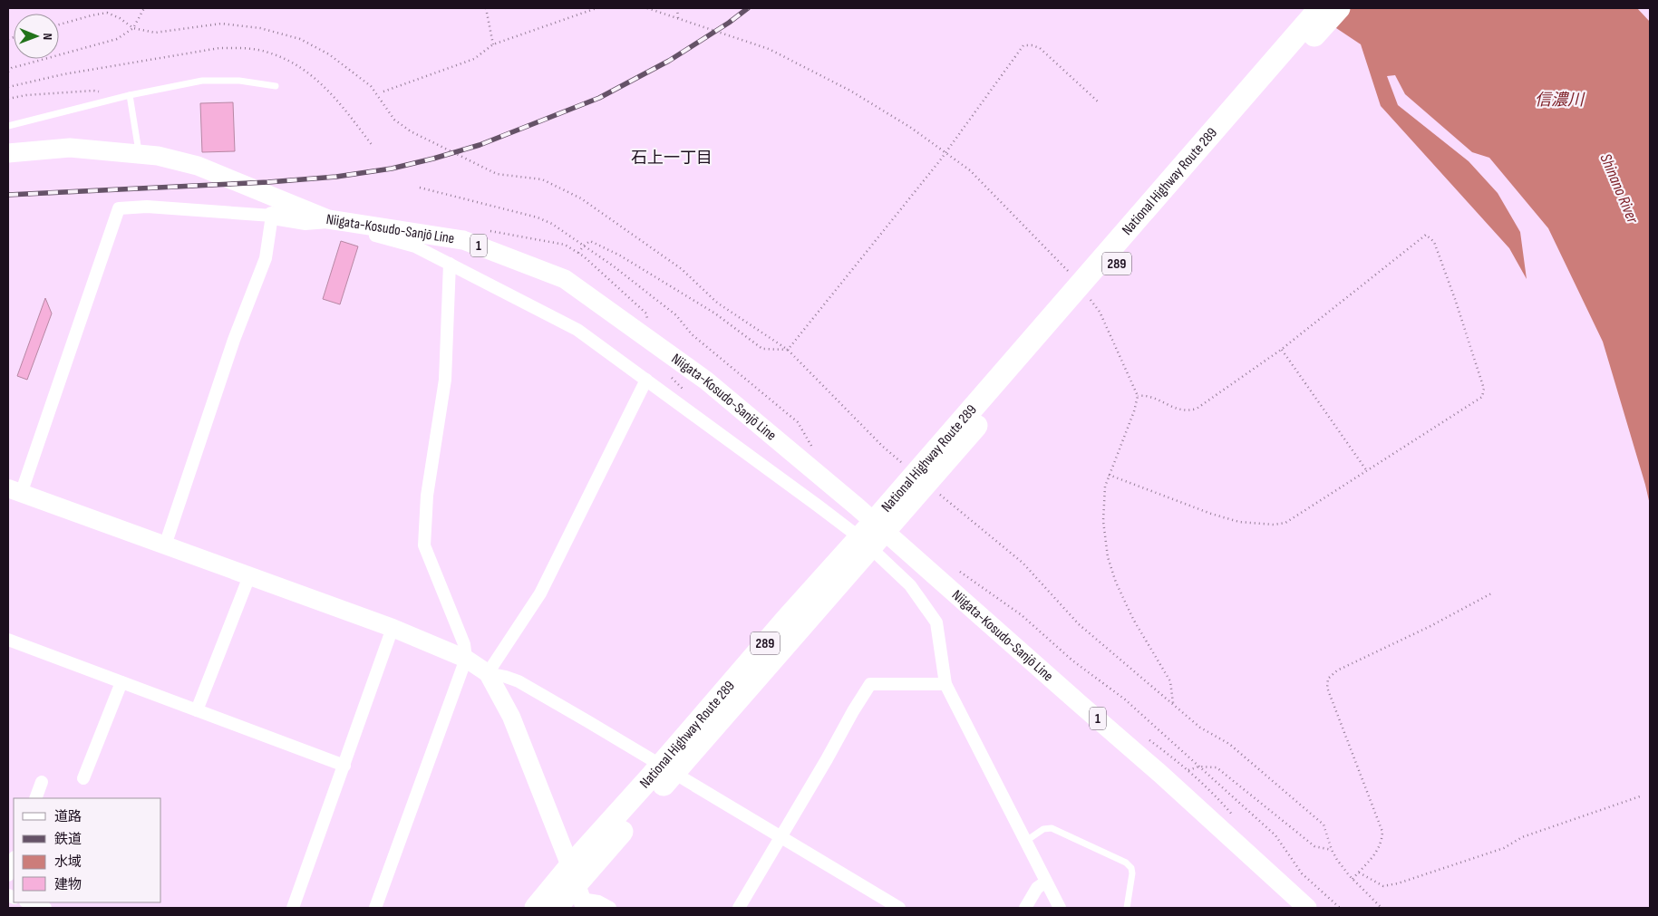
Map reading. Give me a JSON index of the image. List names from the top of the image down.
{
  "streets": {
    "highway": ["National Highway Route 289", "289"],
    "main road": ["Niigata-Kosudo-Sanjō Line", "1"]
  },
  "crossings": [
    ["National Highway Route 289", "Niigata-Kosudo-Sanjō Line"]
  ],
  "districts": ["石上一丁目"],
  "water": ["信濃川", "Shinano River"],
  "legend": [
    "道路",
    "鉄道",
    "水域",
    "建物"
  ],
  "north": "right"
}
